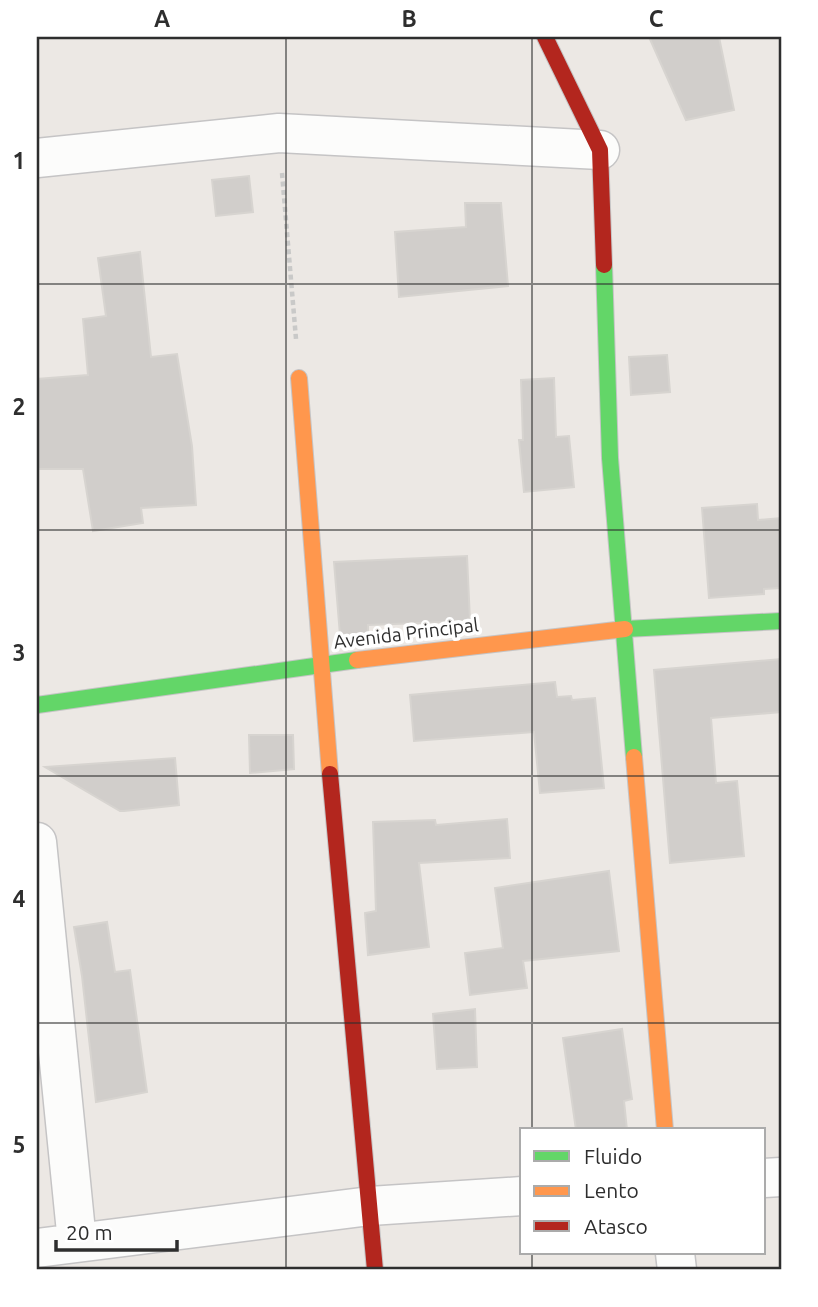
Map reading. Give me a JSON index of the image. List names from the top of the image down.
{
  "streets": {
    "street": ["Avenida Principal"]
  },
  "legend": ["Fluido", "Lento", "Atasco"],
  "scale_bar": "20 m",
  "grid": {
    "columns": ["A", "B", "C"],
    "rows": [
      "1",
      "2",
      "3",
      "4",
      "5"
    ]
  }
}
